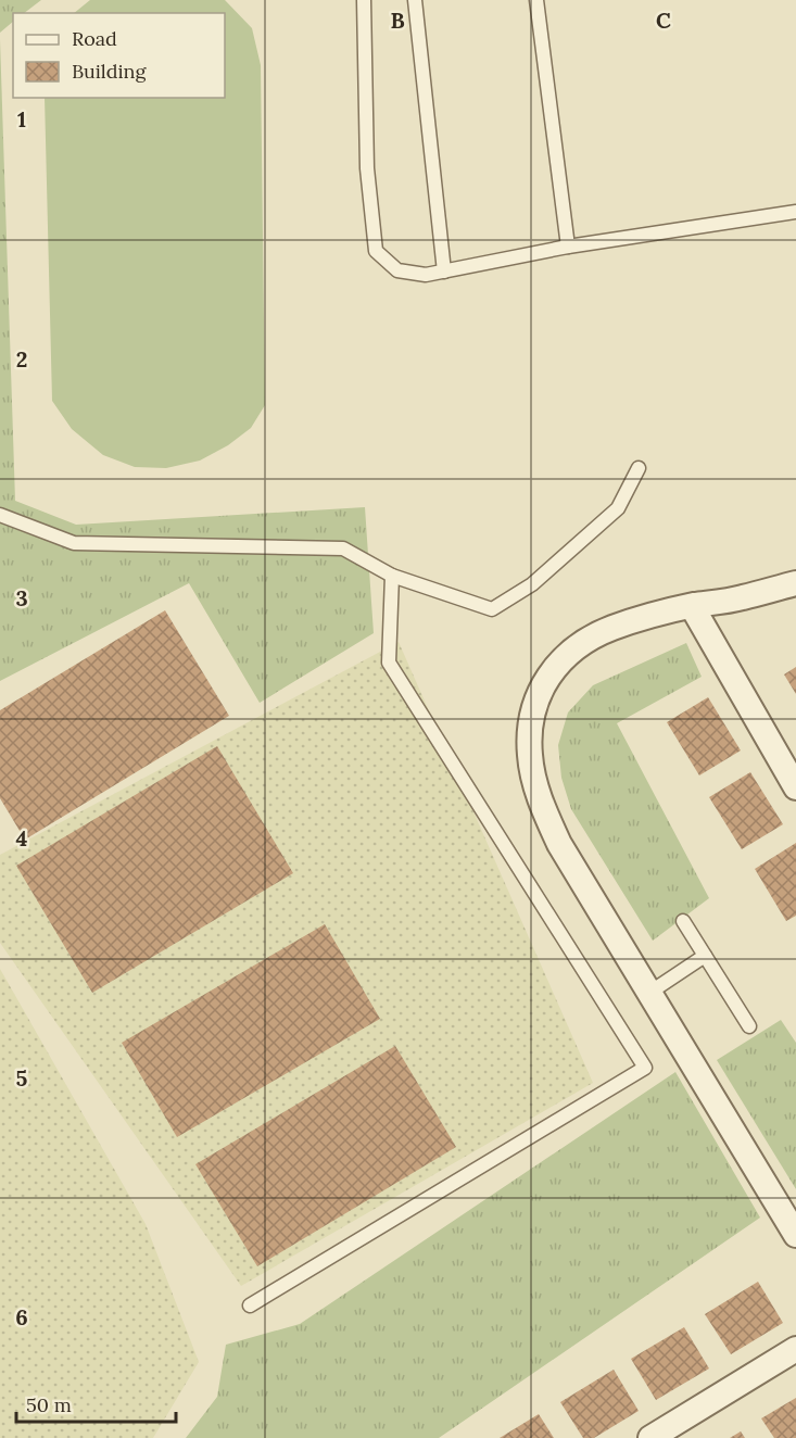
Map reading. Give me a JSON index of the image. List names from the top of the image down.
{
  "legend": ["Road", "Building"],
  "scale_bar": "50 m",
  "grid": {
    "columns": ["B", "C"],
    "rows": [
      "1",
      "2",
      "3",
      "4",
      "5",
      "6"
    ]
  }
}
